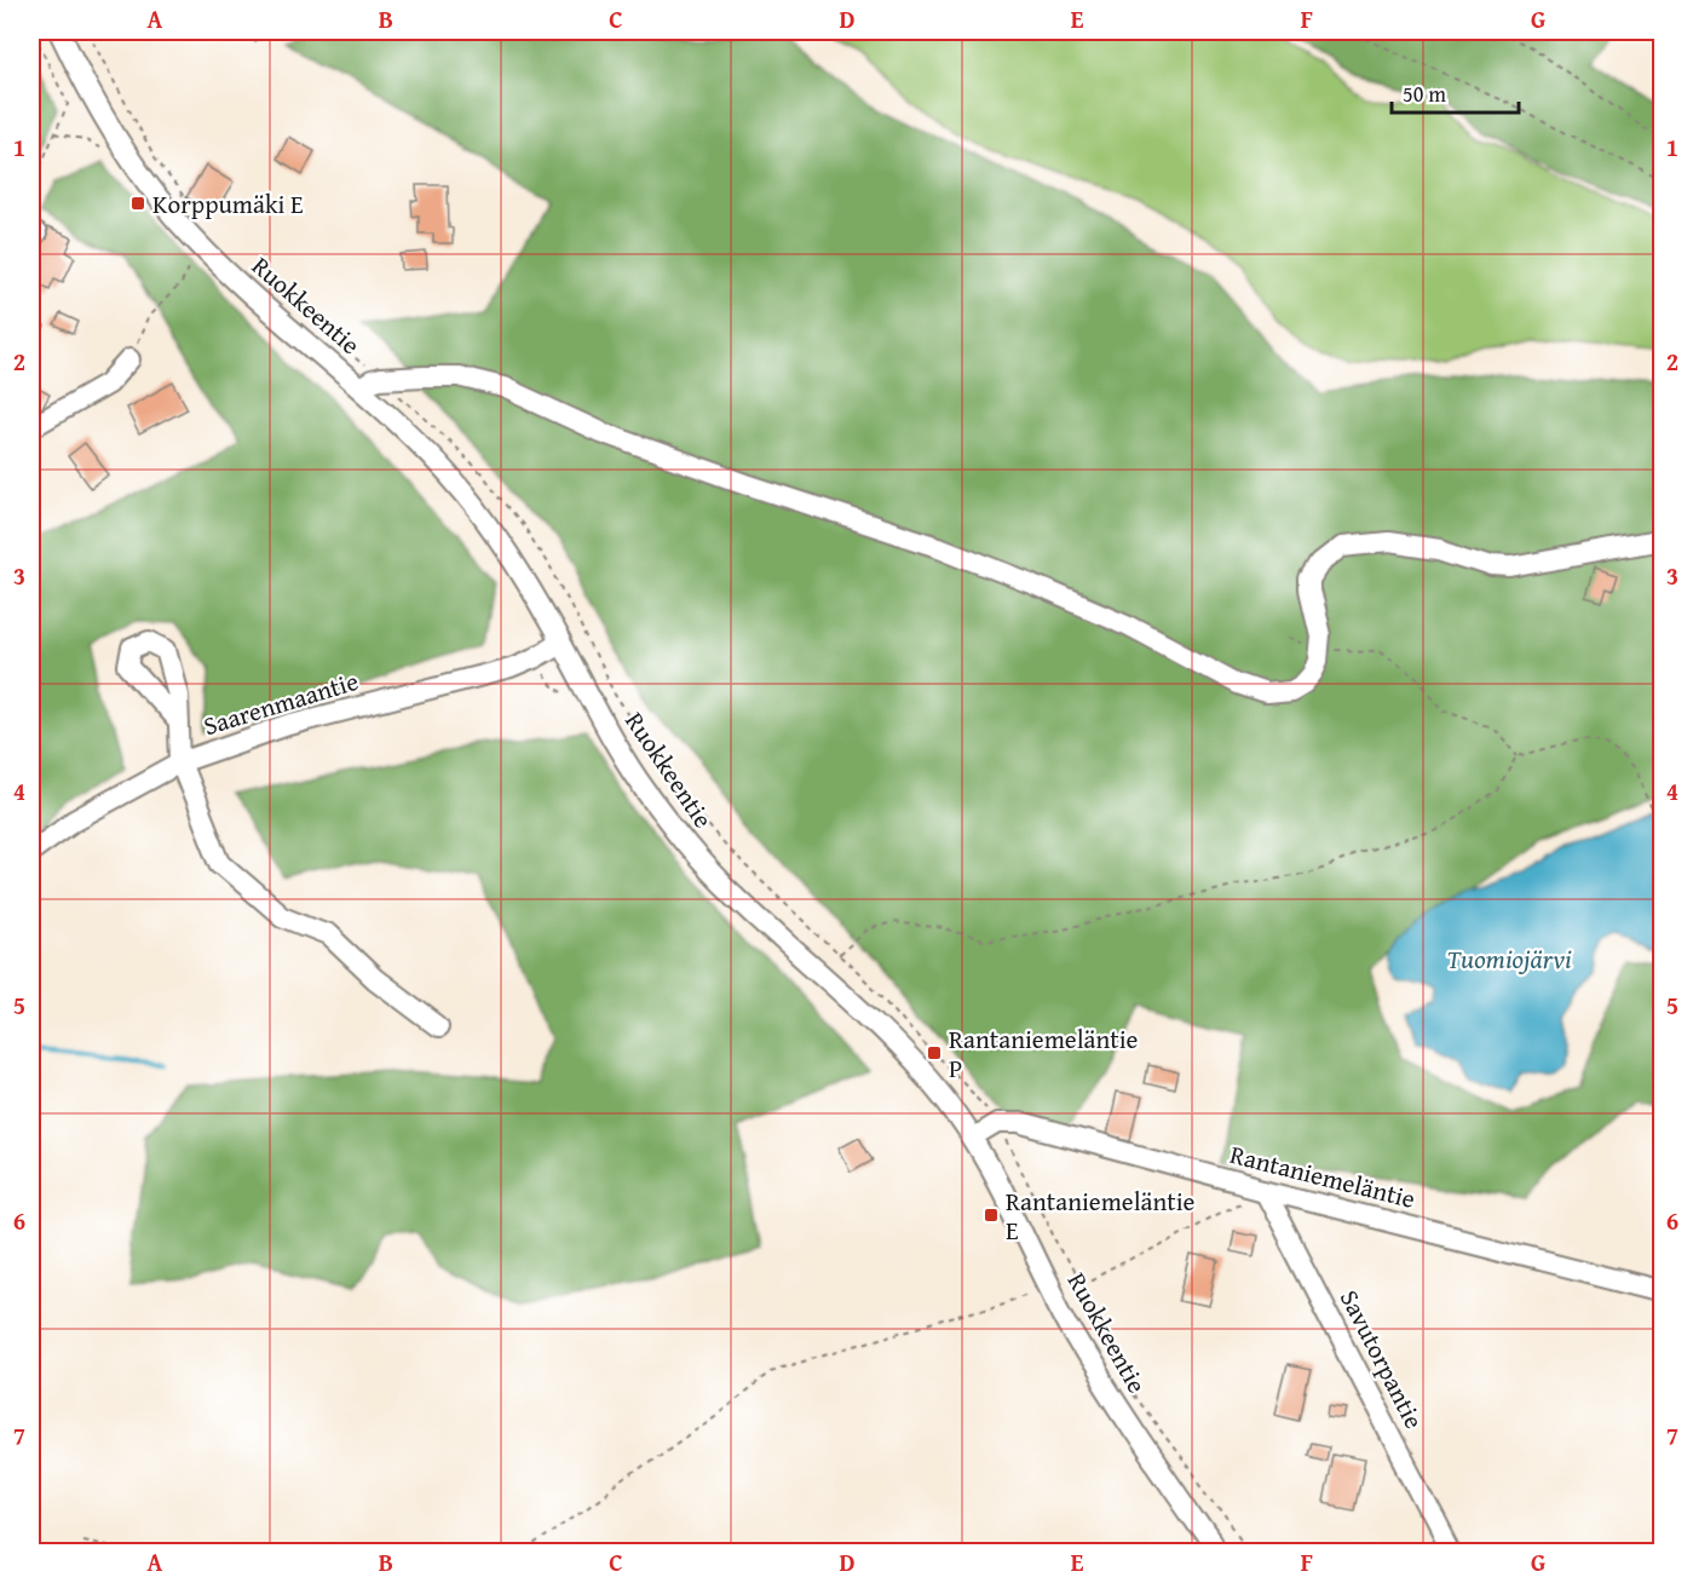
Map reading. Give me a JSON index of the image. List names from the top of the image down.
{
  "streets": {
    "street": [
      "Ruokkeentie",
      "Saarenmaantie",
      "Rantaniemeläntie",
      "Savutorpantie"
    ]
  },
  "crossings": [
    ["Ruokkeentie", "Saarenmaantie"],
    ["Rantaniemeläntie", "Savutorpantie"]
  ],
  "water": ["Tuomiojärvi"],
  "places": {
    "transit": ["Korppumäki E", "Rantaniemeläntie P", "Rantaniemeläntie E"]
  },
  "scale_bar": "50 m",
  "grid": {
    "columns": [
      "A",
      "B",
      "C",
      "D",
      "E",
      "F",
      "G"
    ],
    "rows": [
      "1",
      "2",
      "3",
      "4",
      "5",
      "6",
      "7"
    ]
  }
}
